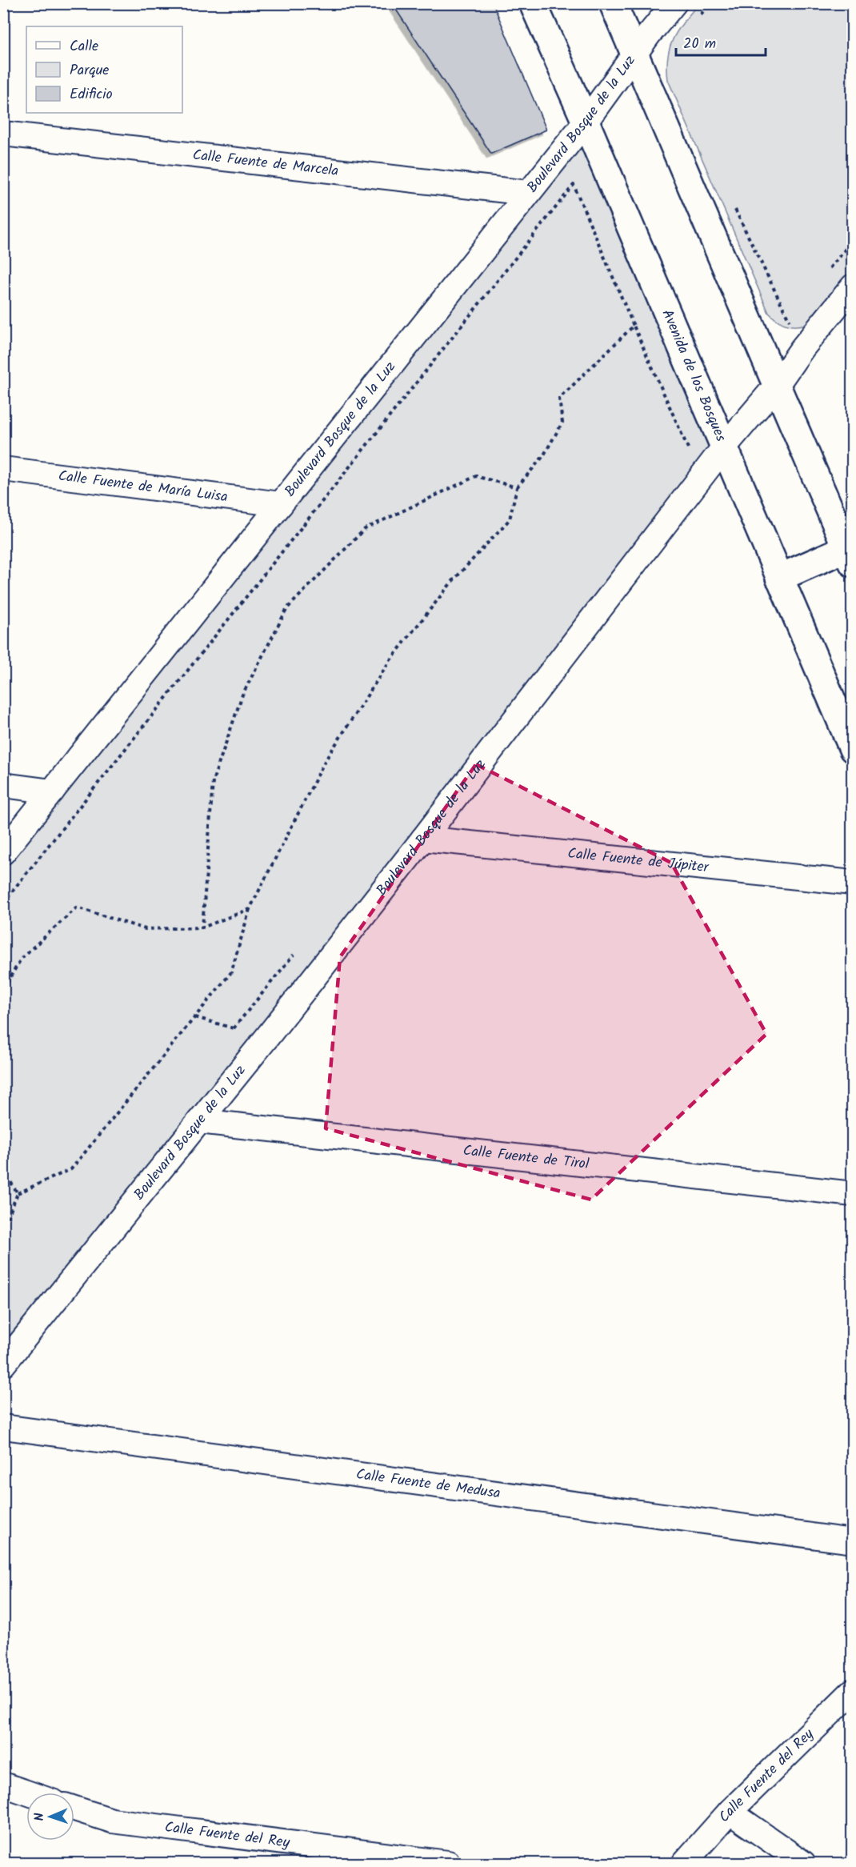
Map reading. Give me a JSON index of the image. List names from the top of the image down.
{
  "streets": {
    "main road": ["Avenida de los Bosques"],
    "street": [
      "Boulevard Bosque de la Luz",
      "Calle Fuente de Marcela",
      "Calle Fuente de María Luisa",
      "Calle Fuente de Júpiter",
      "Calle Fuente de Tirol",
      "Calle Fuente de Medusa",
      "Calle Fuente del Rey"
    ]
  },
  "crossings": [
    ["Boulevard Bosque de la Luz", "Calle Fuente de Marcela"],
    ["Boulevard Bosque de la Luz", "Avenida de los Bosques"],
    ["Boulevard Bosque de la Luz", "Calle Fuente de María Luisa"],
    ["Boulevard Bosque de la Luz", "Calle Fuente de Júpiter"],
    ["Boulevard Bosque de la Luz", "Calle Fuente de Tirol"]
  ],
  "legend": ["Calle", "Parque", "Edificio"],
  "scale_bar": "20 m",
  "north": "left"
}
